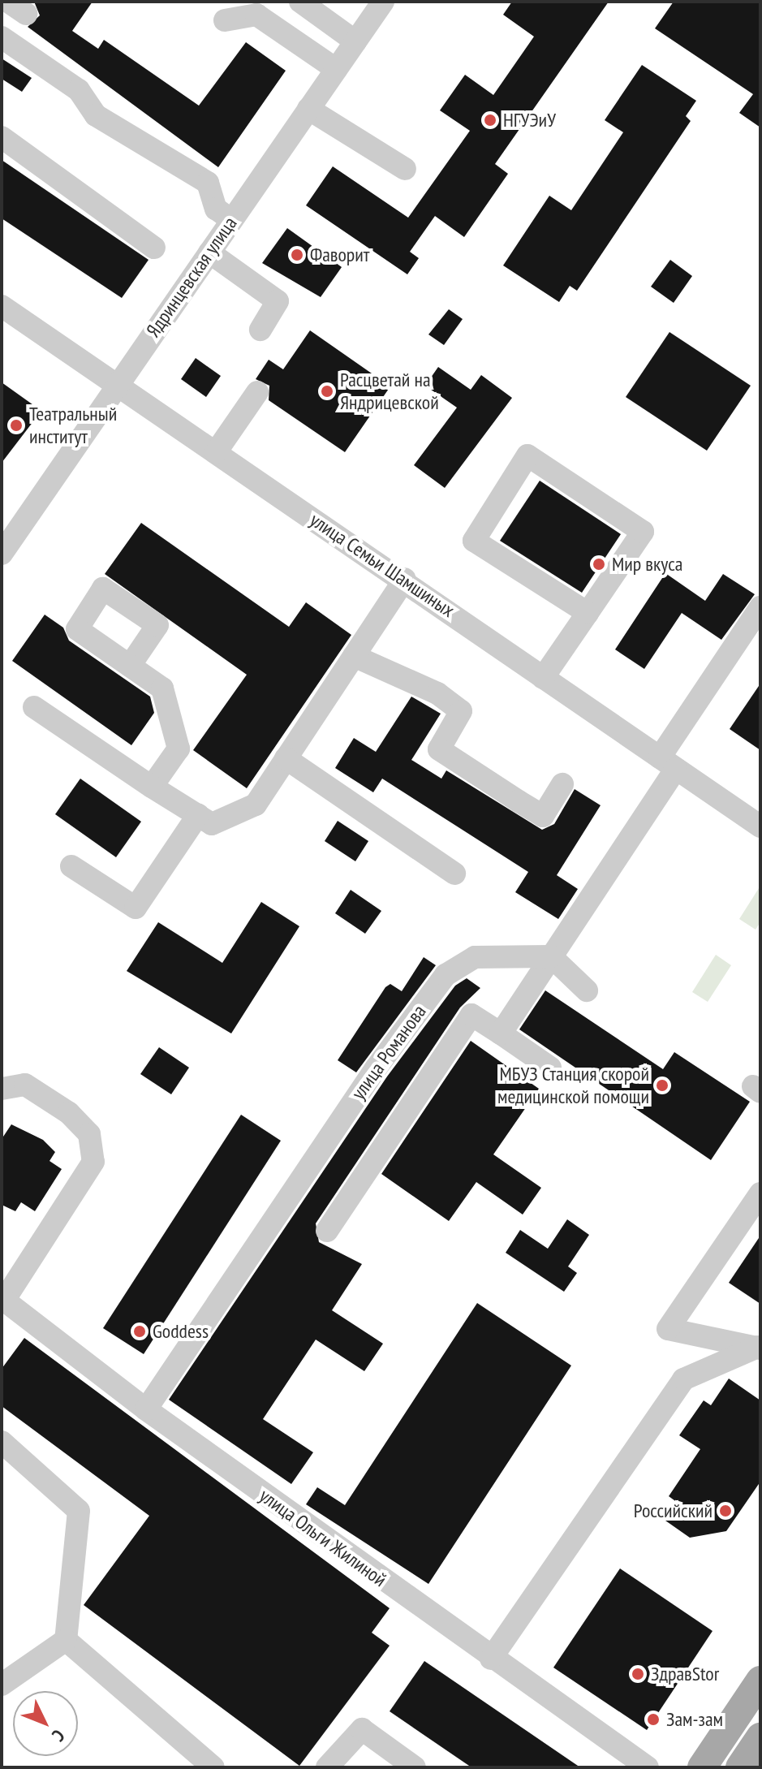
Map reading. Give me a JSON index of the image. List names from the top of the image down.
{
  "streets": {
    "street": [
      "Ядринцевская улица",
      "улица Семьи Шамшиных",
      "улица Романова",
      "улица Ольги Жилиной"
    ]
  },
  "crossings": [
    ["Ядринцевская улица", "улица Семьи Шамшиных"],
    ["улица Романова", "улица Ольги Жилиной"]
  ],
  "places": [
    "НГУЭиУ",
    "Фаворит",
    "Расцветай на Яндрицевской",
    "Театральный институт",
    "Мир вкуса",
    "МБУЗ Станция скорой медицинской помощи",
    "Goddess",
    "Российский",
    "ЗдравStor",
    "Зам-зам"
  ],
  "north": "bottom right"
}
